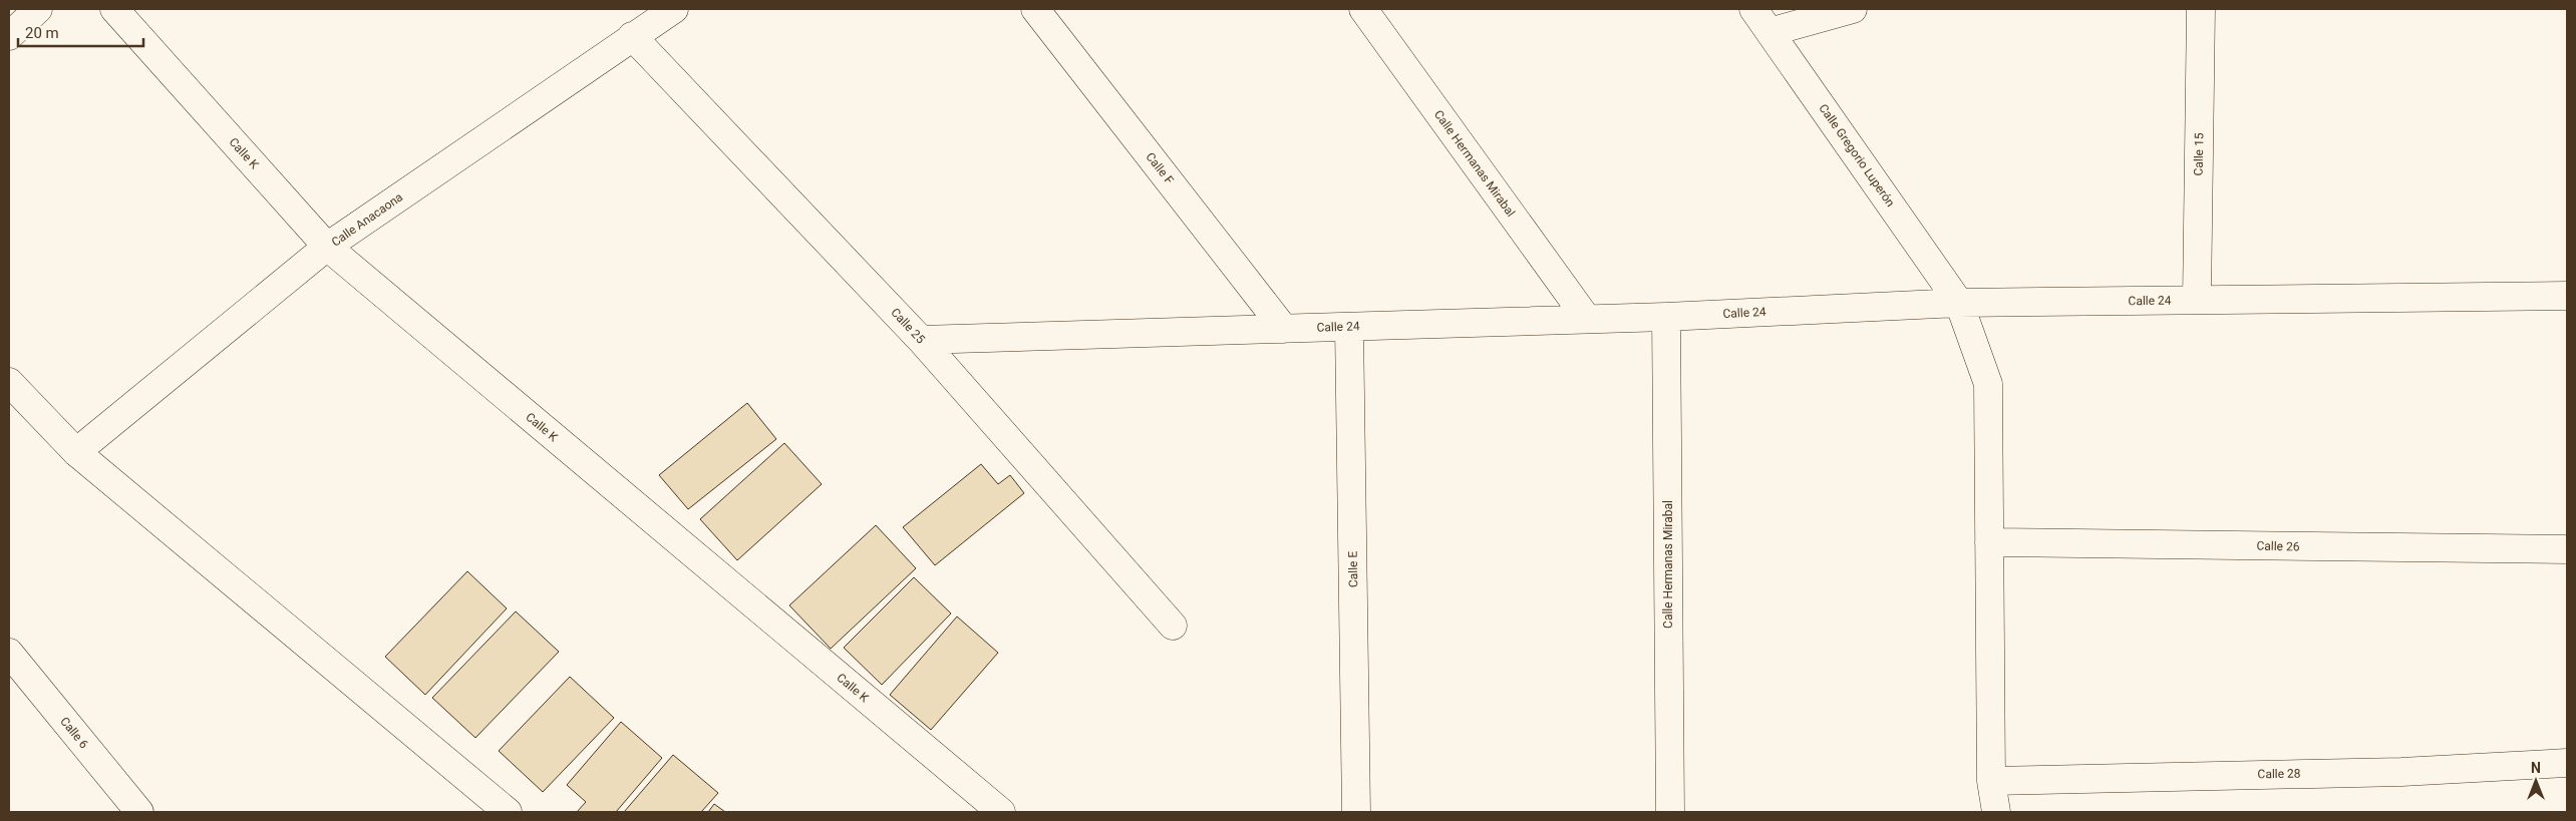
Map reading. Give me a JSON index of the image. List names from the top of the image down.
{
  "streets": {
    "street": [
      "Calle K",
      "Calle 15",
      "Calle Gregorio Luperón",
      "Calle Hermanas Mirabal",
      "Calle F",
      "Calle Anacaona",
      "Calle 24",
      "Calle 25",
      "Calle 26",
      "Calle E",
      "Calle 6",
      "Calle 28"
    ]
  },
  "crossings": [
    ["Calle K", "Calle Anacaona"],
    ["Calle 15", "Calle 24"],
    ["Calle Gregorio Luperón", "Calle 24"],
    ["Calle Gregorio Luperón", "Calle 26"],
    ["Calle Gregorio Luperón", "Calle 28"],
    ["Calle Hermanas Mirabal", "Calle 24"],
    ["Calle F", "Calle 24"],
    ["Calle Anacaona", "Calle 25"],
    ["Calle 24", "Calle 25"],
    ["Calle 24", "Calle E"]
  ],
  "scale_bar": "20 m",
  "north": "top"
}
